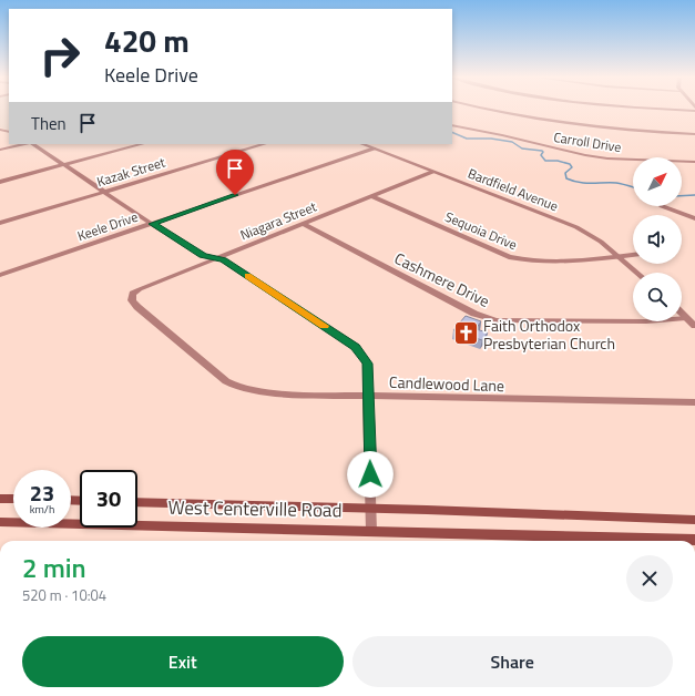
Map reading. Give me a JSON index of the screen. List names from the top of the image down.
{
  "streets": {
    "main road": ["West Centerville Road"],
    "street": [
      "Carroll Drive",
      "Kazak Street",
      "Bardfield Avenue",
      "Niagara Street",
      "Keele Drive",
      "Sequoia Drive",
      "Cashmere Drive",
      "Candlewood Lane"
    ]
  },
  "crossings": [
    ["Bardfield Avenue", "Niagara Street"],
    ["Bardfield Avenue", "Keele Drive"],
    ["Bardfield Avenue", "Sequoia Drive"],
    ["Niagara Street", "Sequoia Drive"],
    ["Niagara Street", "Cashmere Drive"],
    ["Niagara Street", "Candlewood Lane"]
  ],
  "places": {
    "church": ["Faith Orthodox Presbyterian Church"]
  },
  "north": "top right",
  "page": {
    "turn": ["420 m", "Keele Drive"],
    "then": "Then",
    "speed": "23 km/h",
    "limit": "30",
    "heading": ["2 min", "520 m · 10:04"],
    "buttons": ["Exit", "Share"]
  }
}
